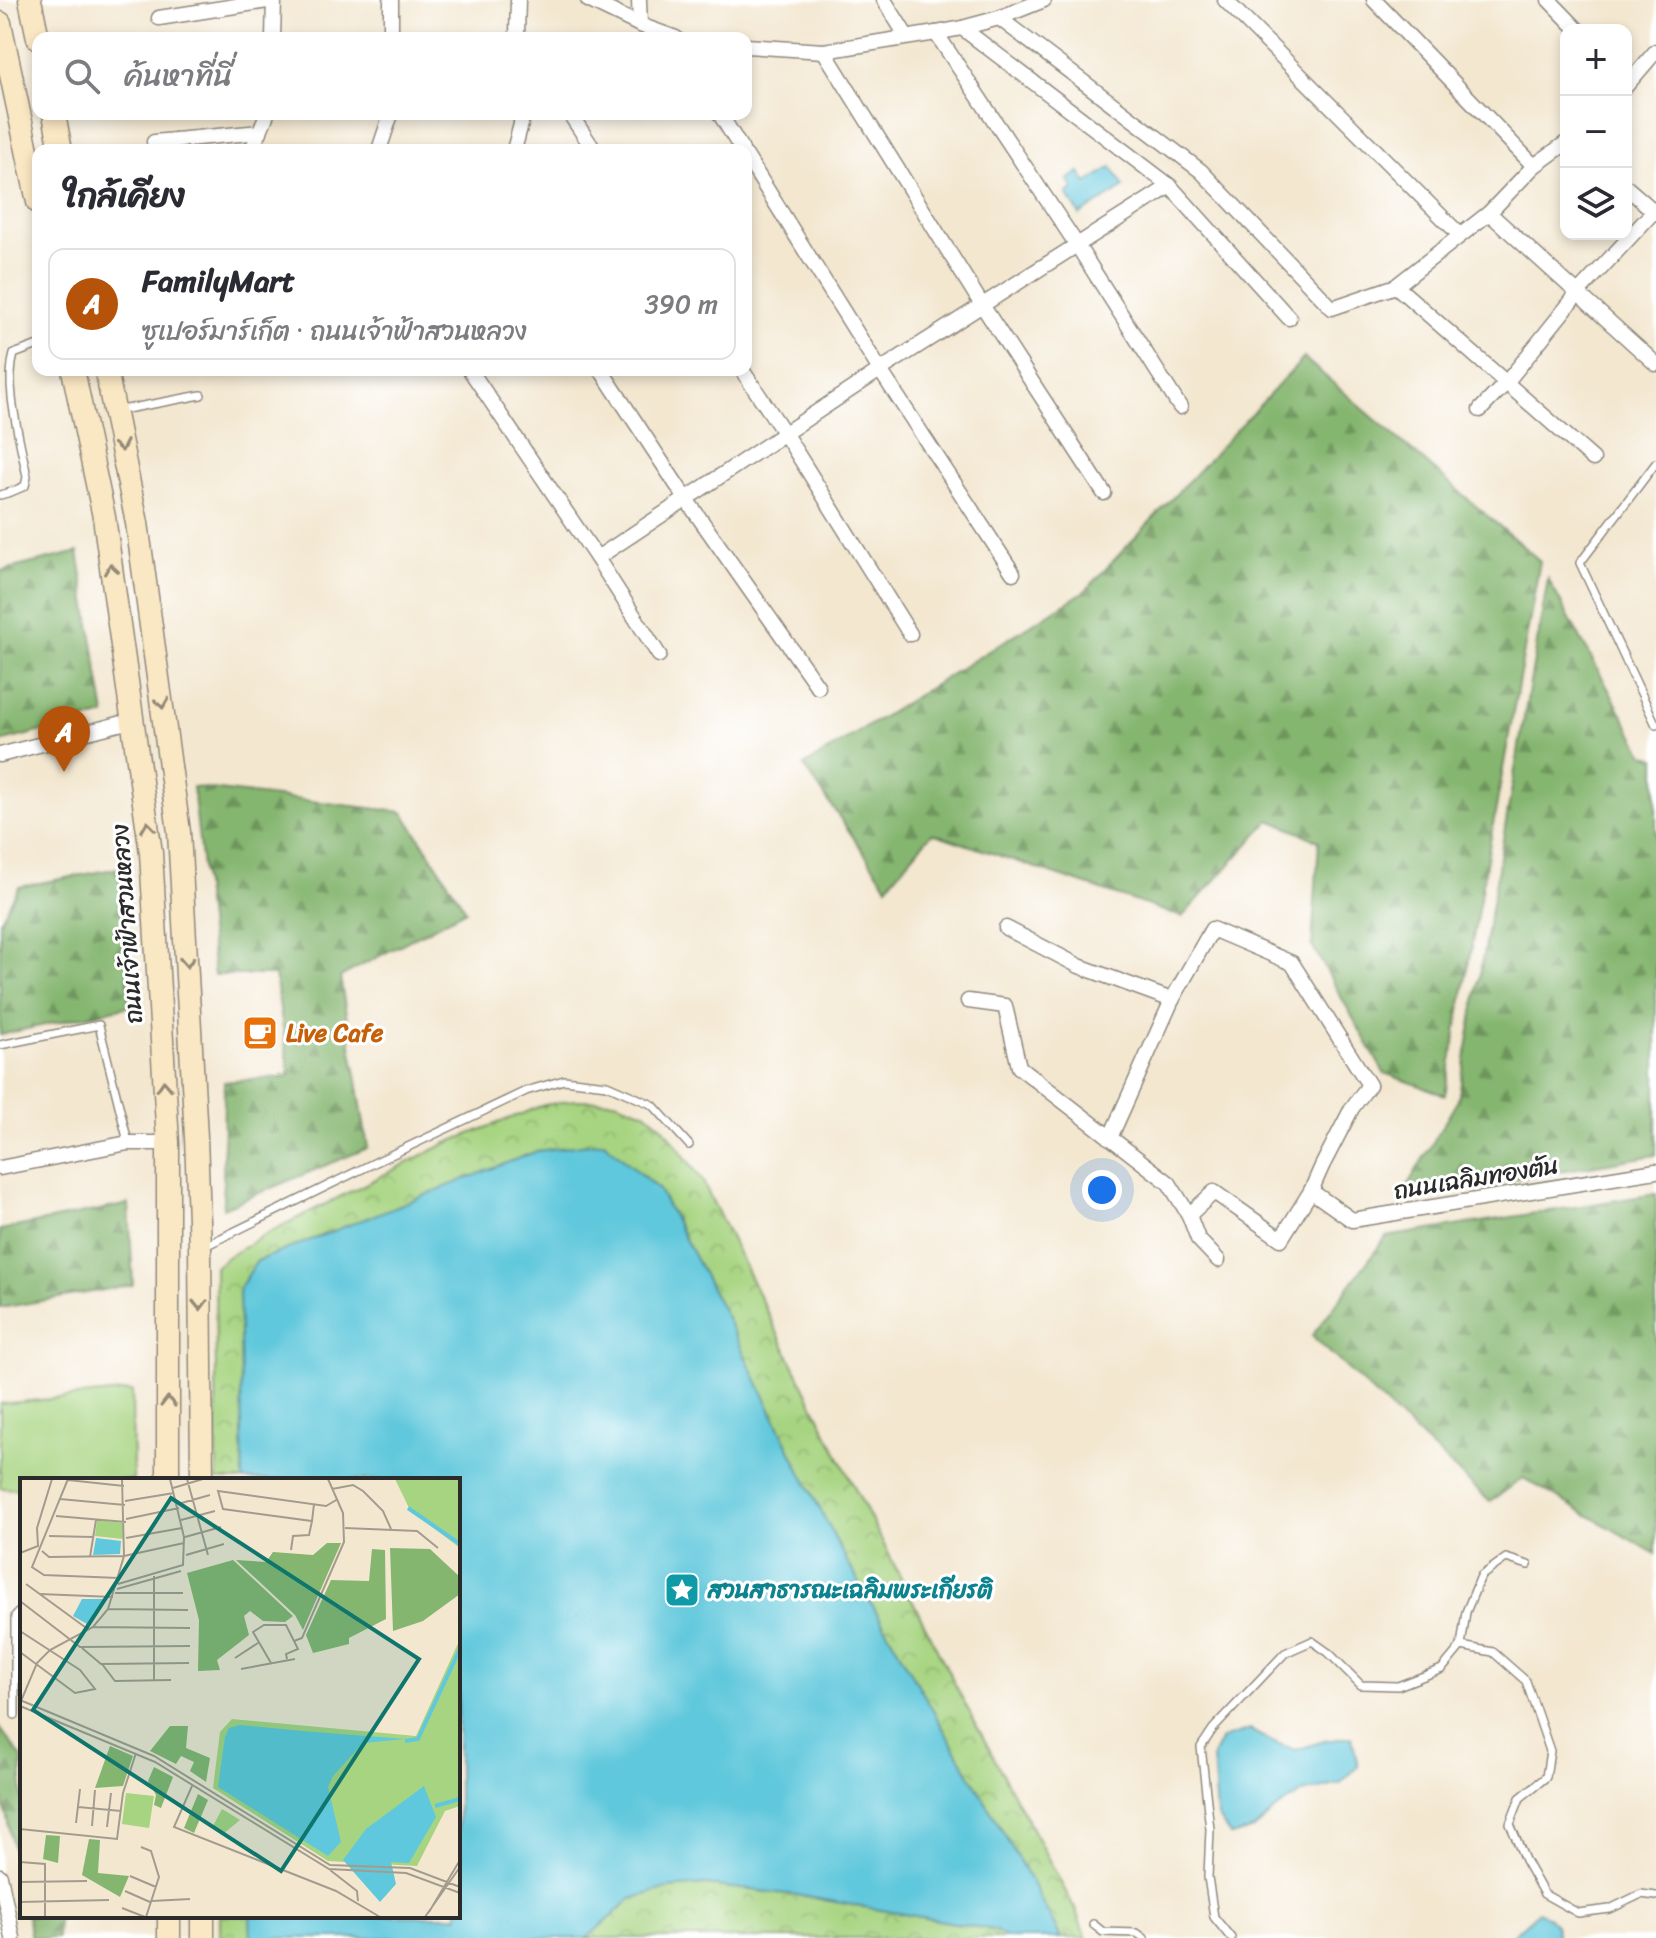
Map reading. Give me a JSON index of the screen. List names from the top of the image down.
{
  "streets": {
    "main road": ["ถนนเจ้าฟ้าสวนหลวง"],
    "street": ["ถนนเฉลิมทองตัน"]
  },
  "places": {
    "cafe": ["Live Cafe"],
    "place": ["สวนสาธารณะเฉลิมพระเกียรติ"]
  },
  "page": {
    "map_buttons": ["+", "−"],
    "search": "ค้นหาที่นี่",
    "heading": "ใกล้เคียง",
    "list": [
      {
        "mark": "A",
        "name": "FamilyMart",
        "note": "ซูเปอร์มาร์เก็ต · ถนนเจ้าฟ้าสวนหลวง",
        "value": "390 m"
      }
    ],
    "pins": "A"
  }
}
